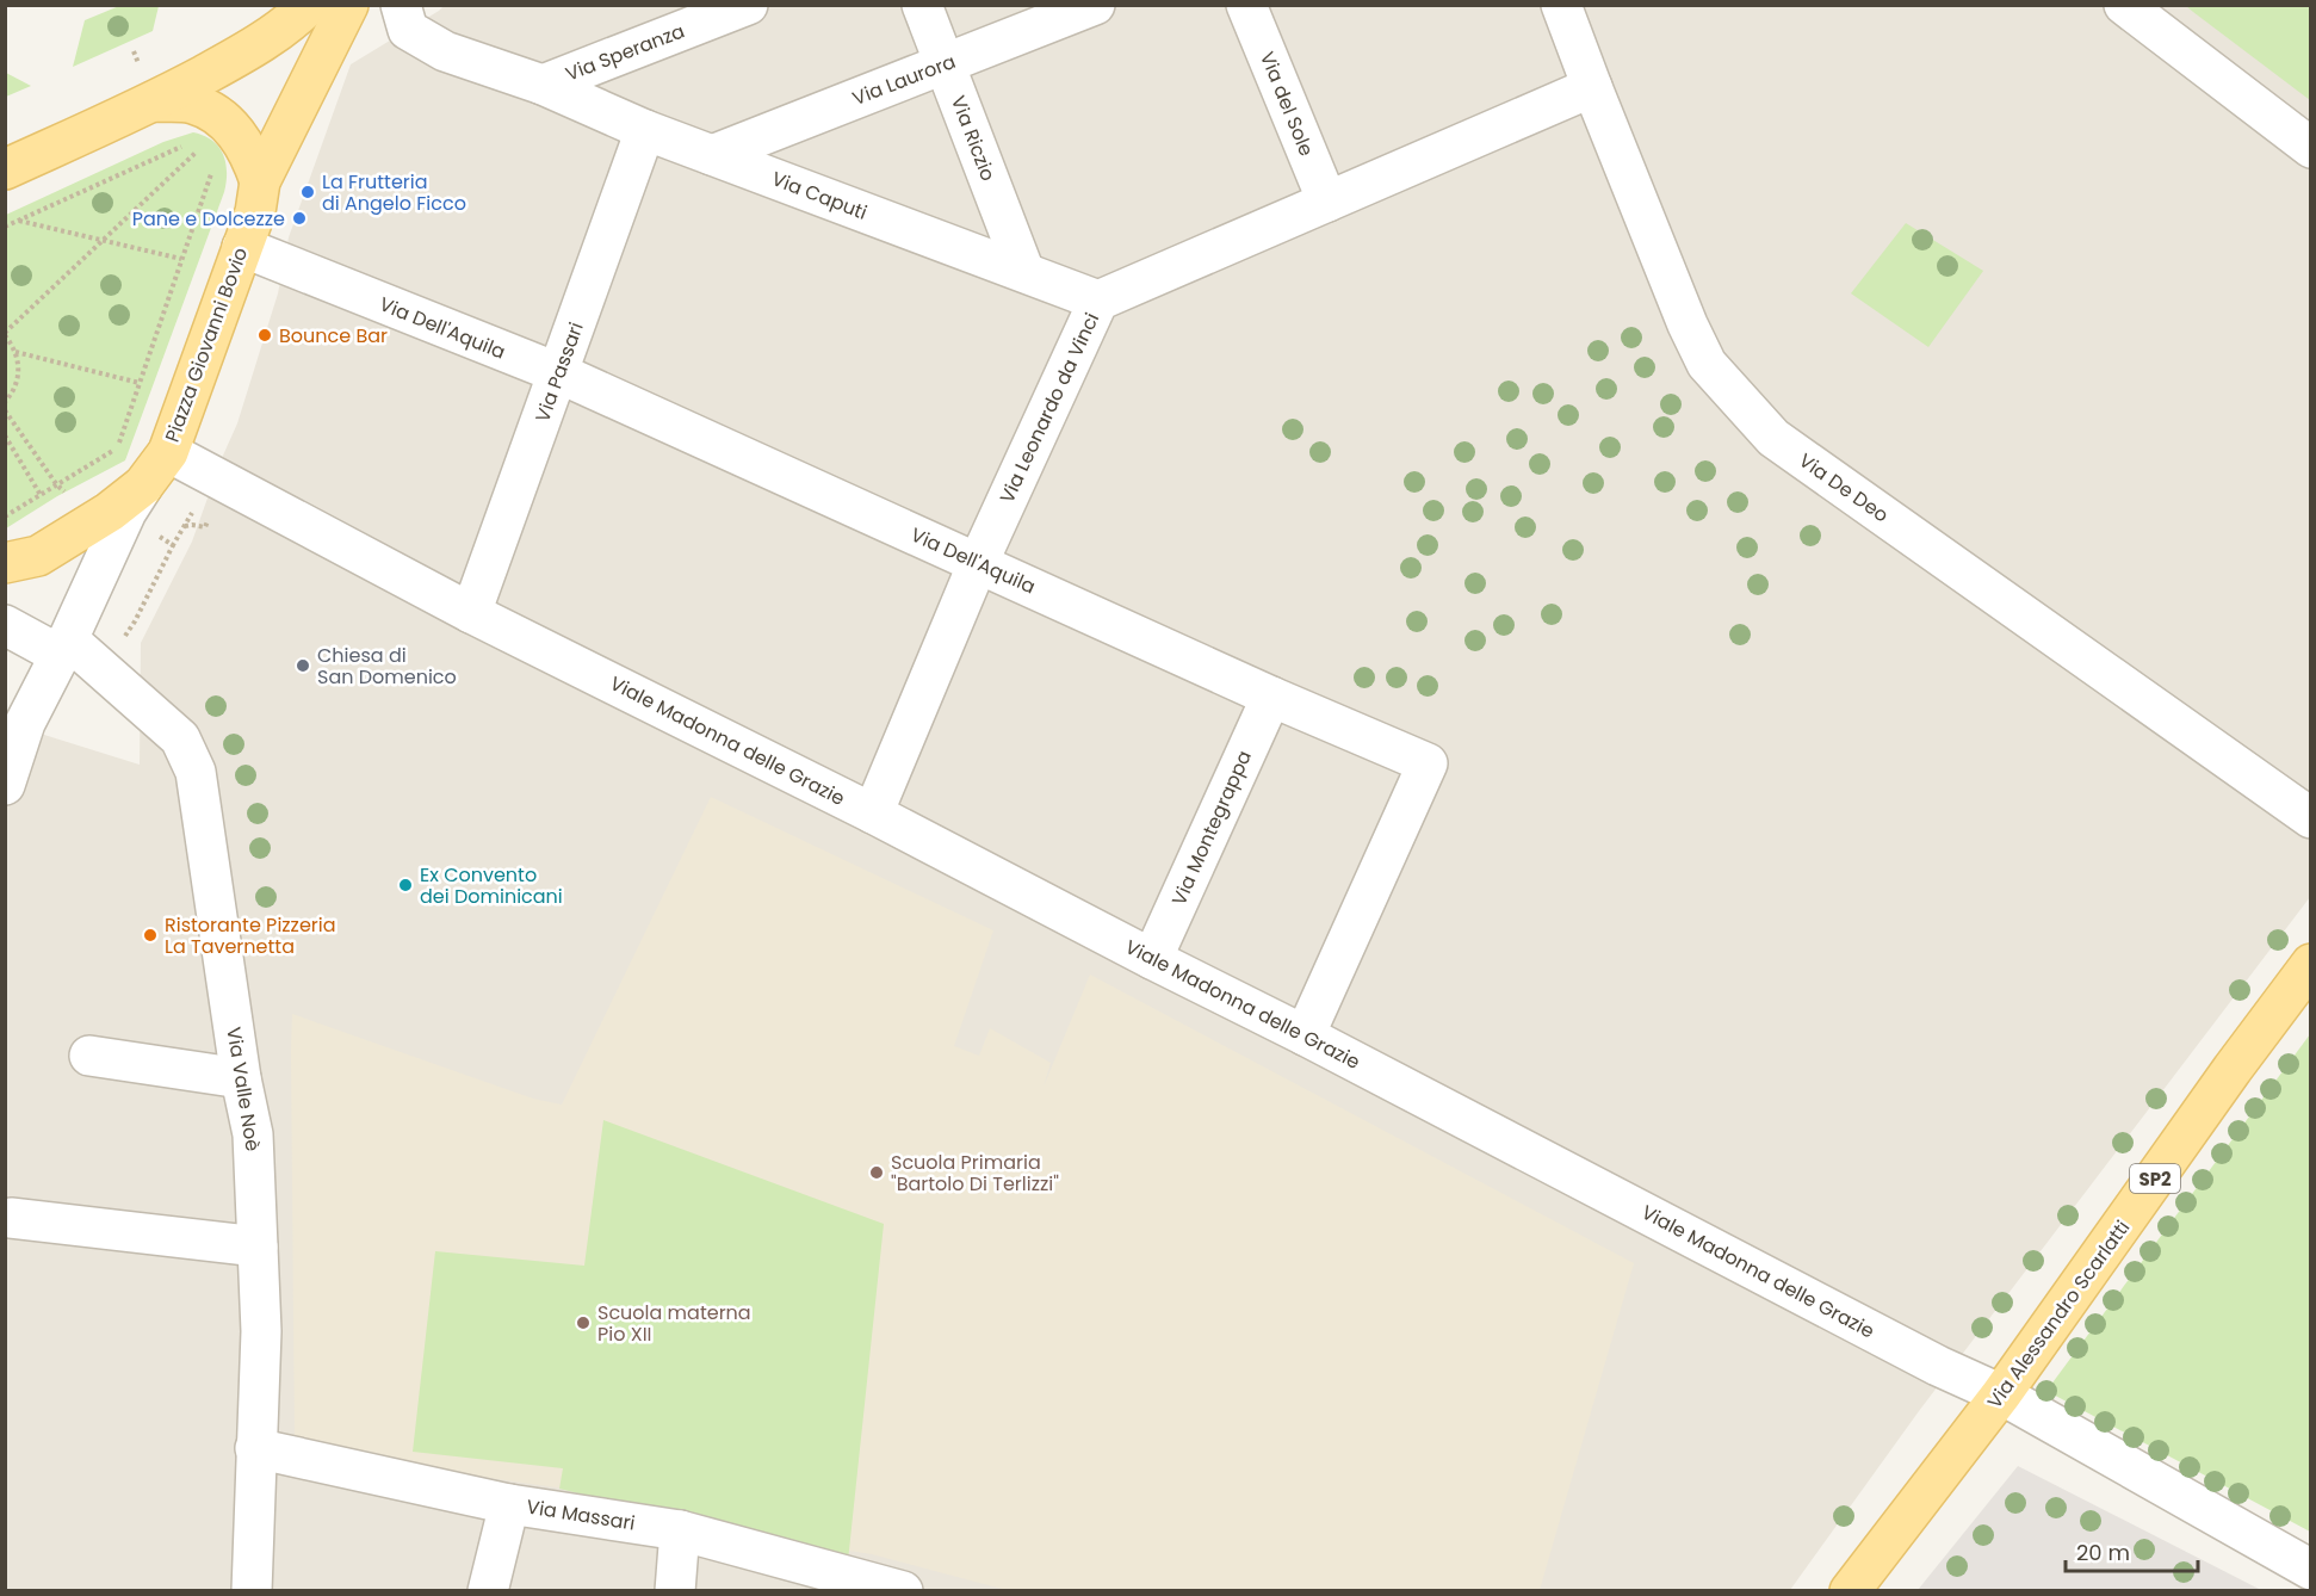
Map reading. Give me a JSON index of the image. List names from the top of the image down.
{
  "streets": {
    "main road": ["Piazza Giovanni Bovio", "SP2", "Via Alessandro Scarlatti"],
    "street": [
      "Via Speranza",
      "Via Laurora",
      "Via del Sole",
      "Via Riczio",
      "Via Caputi",
      "Via Dell'Aquila",
      "Via Passari",
      "Via Leonardo da Vinci",
      "Via De Deo",
      "Viale Madonna delle Grazie",
      "Via Montegrappa",
      "Via Valle Noè",
      "Via Massari"
    ]
  },
  "crossings": [
    ["Via Speranza", "Via Caputi"],
    ["Via Laurora", "Via Riczio"],
    ["Via Laurora", "Via Caputi"],
    ["Via del Sole", "Via Leonardo da Vinci"],
    ["Via Riczio", "Via Caputi"],
    ["Via Caputi", "Via Passari"],
    ["Via Caputi", "Via Leonardo da Vinci"],
    ["Via Dell'Aquila", "Piazza Giovanni Bovio"],
    ["Via Dell'Aquila", "Via Passari"],
    ["Via Dell'Aquila", "Via Leonardo da Vinci"],
    ["Via Dell'Aquila", "Viale Madonna delle Grazie"],
    ["Via Dell'Aquila", "Via Montegrappa"],
    ["Piazza Giovanni Bovio", "Viale Madonna delle Grazie"],
    ["Piazza Giovanni Bovio", "Via Valle Noè"],
    ["Via Passari", "Viale Madonna delle Grazie"],
    ["Via Leonardo da Vinci", "Via De Deo"],
    ["Via Leonardo da Vinci", "Viale Madonna delle Grazie"],
    ["Viale Madonna delle Grazie", "Via Montegrappa"],
    ["Viale Madonna delle Grazie", "Via Alessandro Scarlatti"],
    ["Via Valle Noè", "Via Massari"]
  ],
  "places": [
    "La Frutteria di Angelo Ficco",
    "Pane e Dolcezze",
    "Bounce Bar",
    "Chiesa di San Domenico",
    "Ex Convento dei Dominicani",
    "Ristorante Pizzeria La Tavernetta",
    "Scuola Primaria \"Bartolo Di Terlizzi\"",
    "Scuola materna Pio XII"
  ],
  "scale_bar": "20 m"
}
